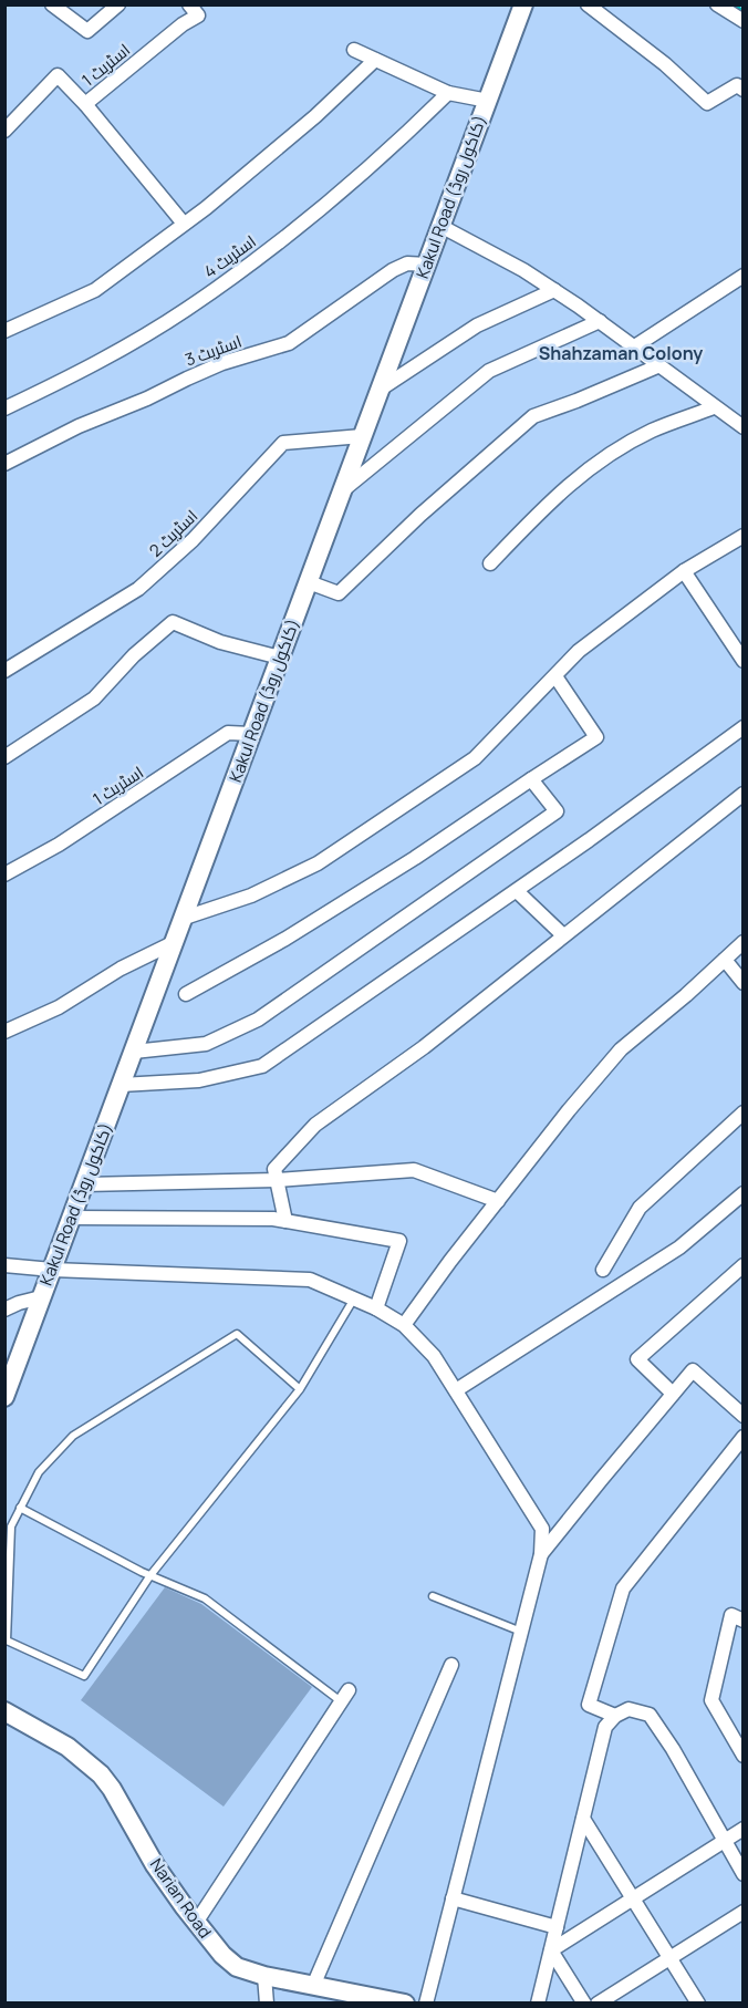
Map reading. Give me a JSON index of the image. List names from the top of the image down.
{
  "streets": {
    "main road": ["Kakul Road (کاکول روڈ)", "Narian Road"],
    "street": [
      "اسٹریٹ 1",
      "اسٹریٹ 4",
      "اسٹریٹ 3",
      "اسٹریٹ 2"
    ]
  },
  "crossings": [
    ["اسٹریٹ 1", "Kakul Road (کاکول روڈ)"],
    ["Kakul Road (کاکول روڈ)", "اسٹریٹ 3"],
    ["Kakul Road (کاکول روڈ)", "اسٹریٹ 2"]
  ],
  "districts": ["Shahzaman Colony"]
}
